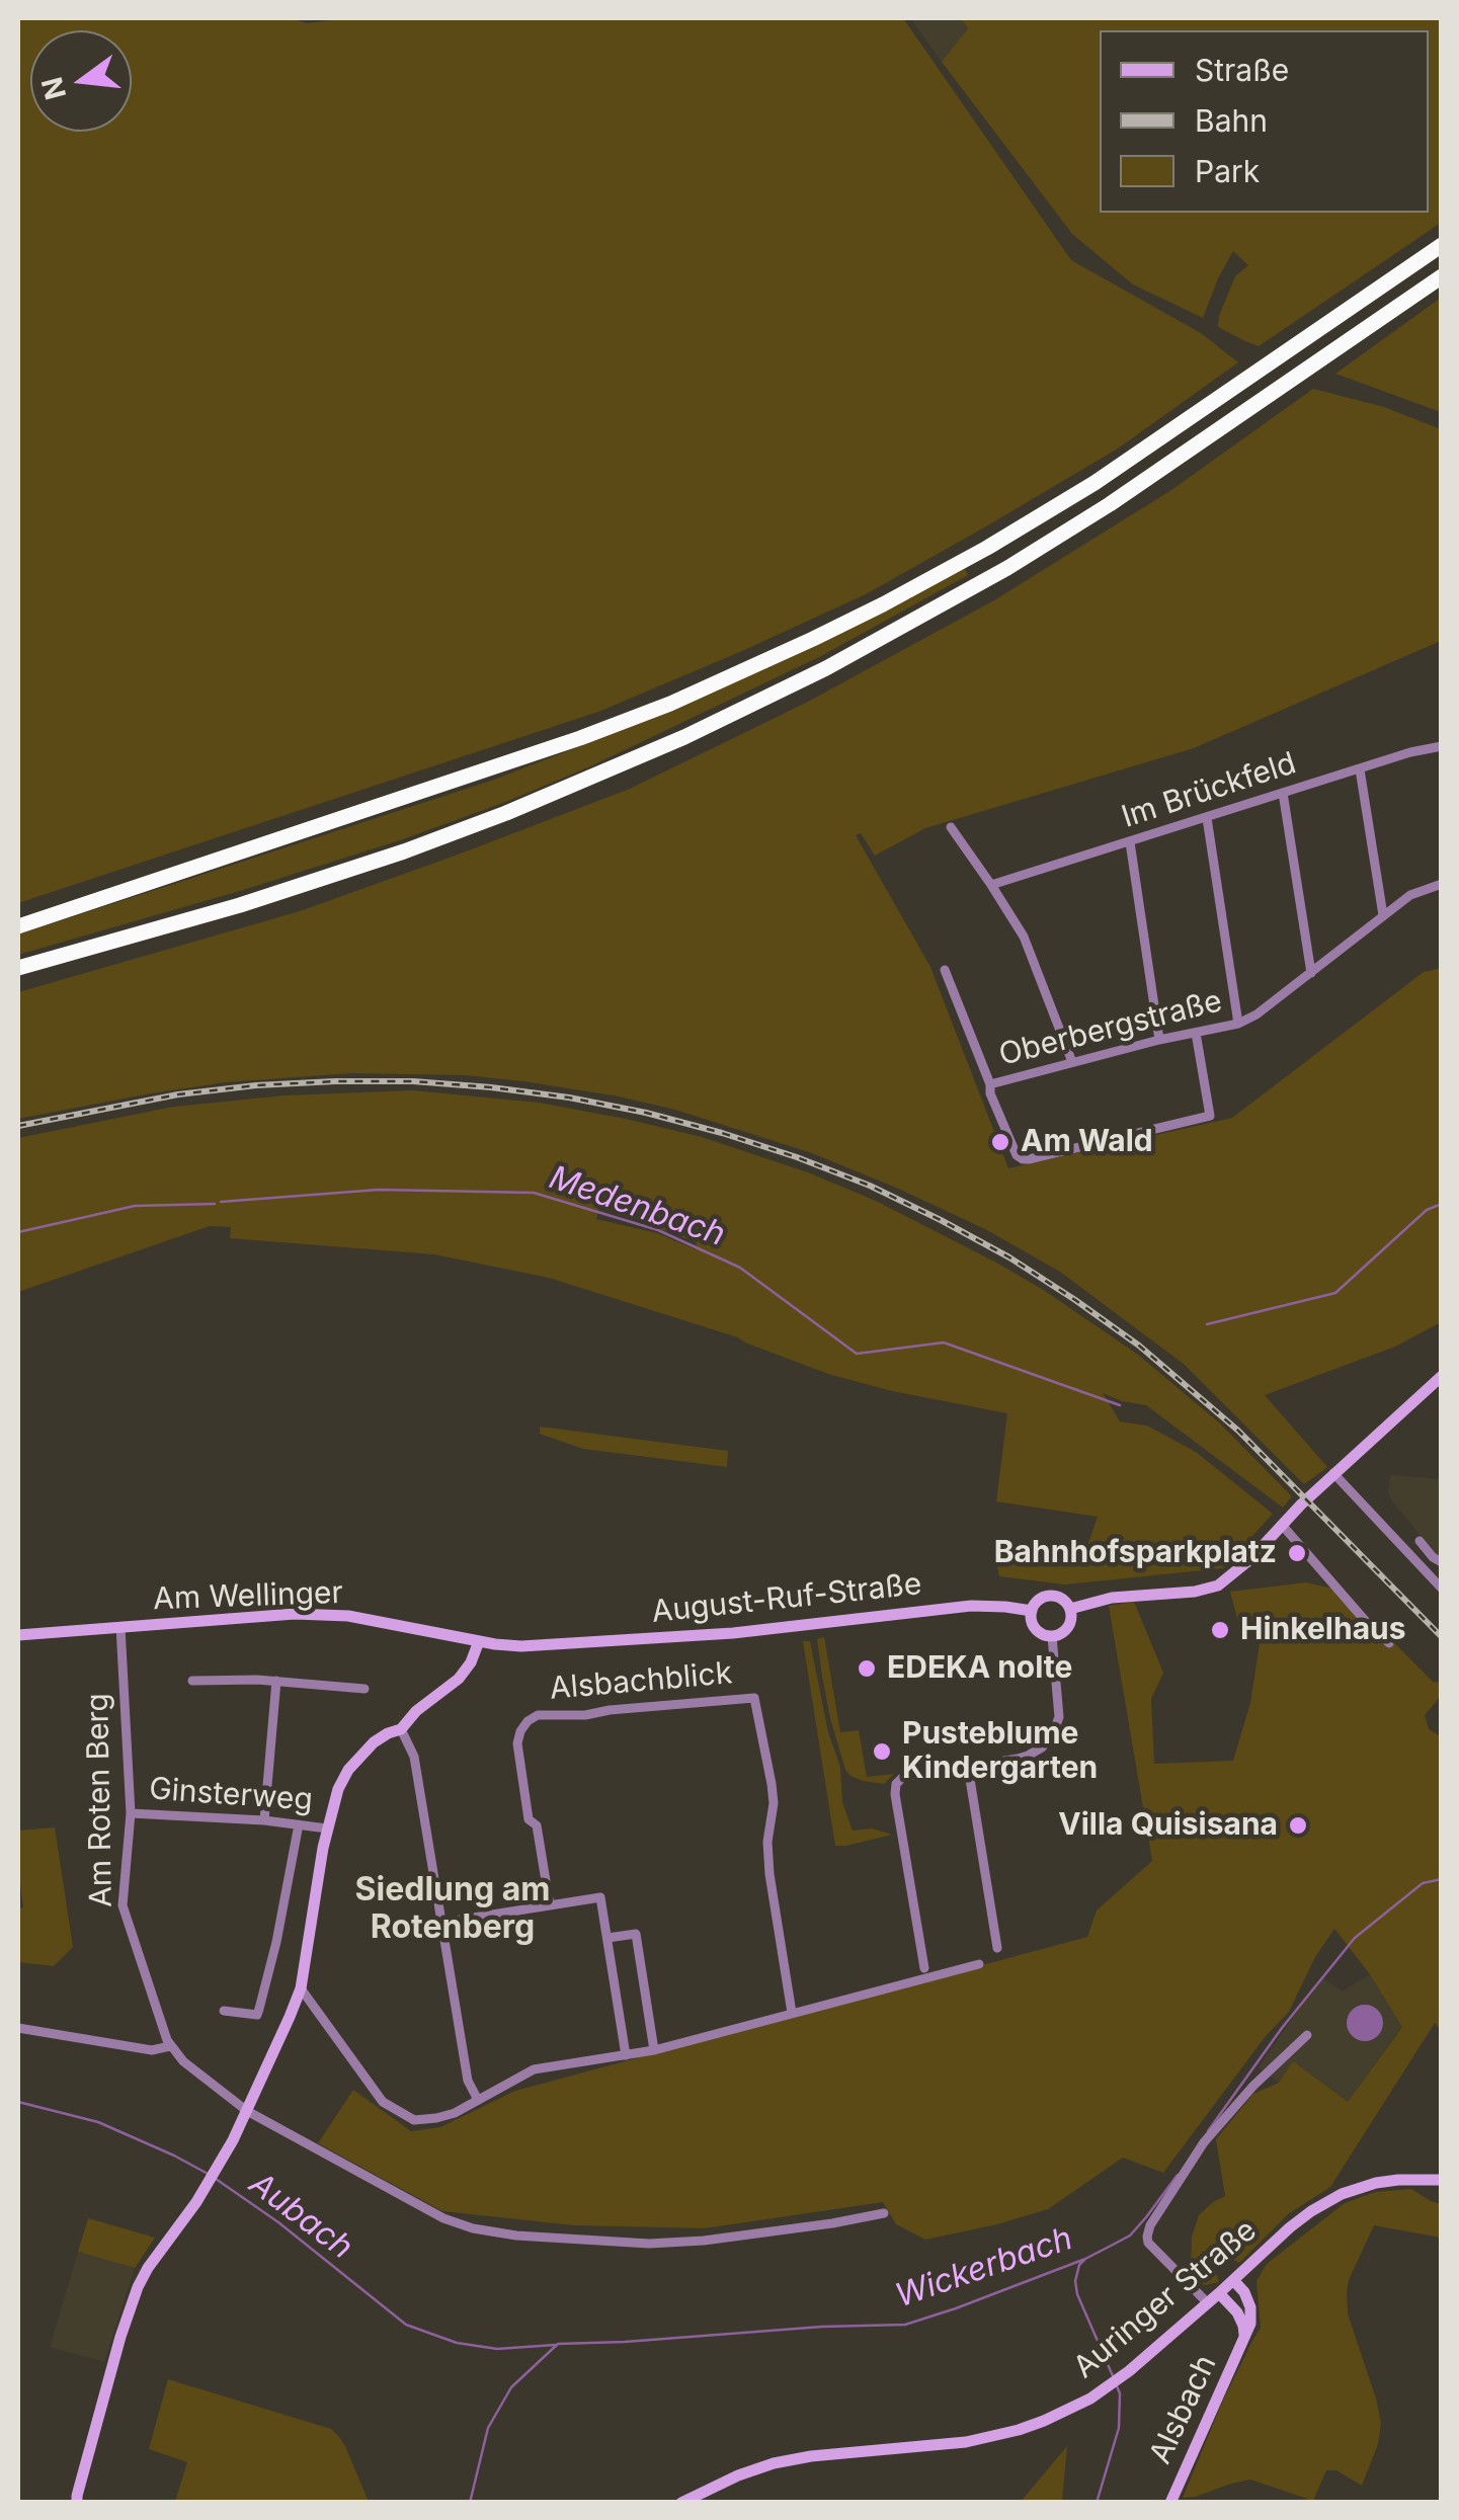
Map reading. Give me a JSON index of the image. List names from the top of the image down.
{
  "streets": {
    "street": [
      "Im Brückfeld",
      "Oberbergstraße",
      "Am Wellinger",
      "August-Ruf-Straße",
      "Alsbachblick",
      "Ginsterweg",
      "Am Roten Berg",
      "Auringer Straße",
      "Alsbach"
    ]
  },
  "crossings": [
    ["Am Wellinger", "August-Ruf-Straße"],
    ["Am Wellinger", "Am Roten Berg"],
    ["Ginsterweg", "Am Roten Berg"],
    ["Auringer Straße", "Alsbach"]
  ],
  "districts": ["Siedlung am Rotenberg"],
  "water": ["Medenbach", "Aubach", "Wickerbach"],
  "places": [
    "Am Wald",
    "Bahnhofsparkplatz",
    "Hinkelhaus",
    "EDEKA nolte",
    "Pusteblume Kindergarten",
    "Villa Quisisana"
  ],
  "legend": ["Straße", "Bahn", "Park"],
  "north": "left"
}
